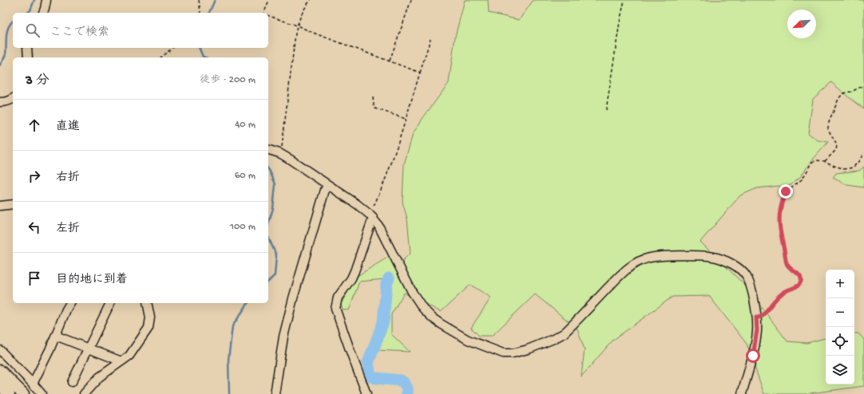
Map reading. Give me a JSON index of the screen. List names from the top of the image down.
{
  "north": "bottom left",
  "page": {
    "search": "ここで検索",
    "heading": ["3 分", "徒歩 · 200 m"],
    "list": [
      ["直進", "40 m"],
      ["右折", "60 m"],
      ["左折", "100 m"],
      "目的地に到着"
    ],
    "map_buttons": ["+", "−"]
  }
}
